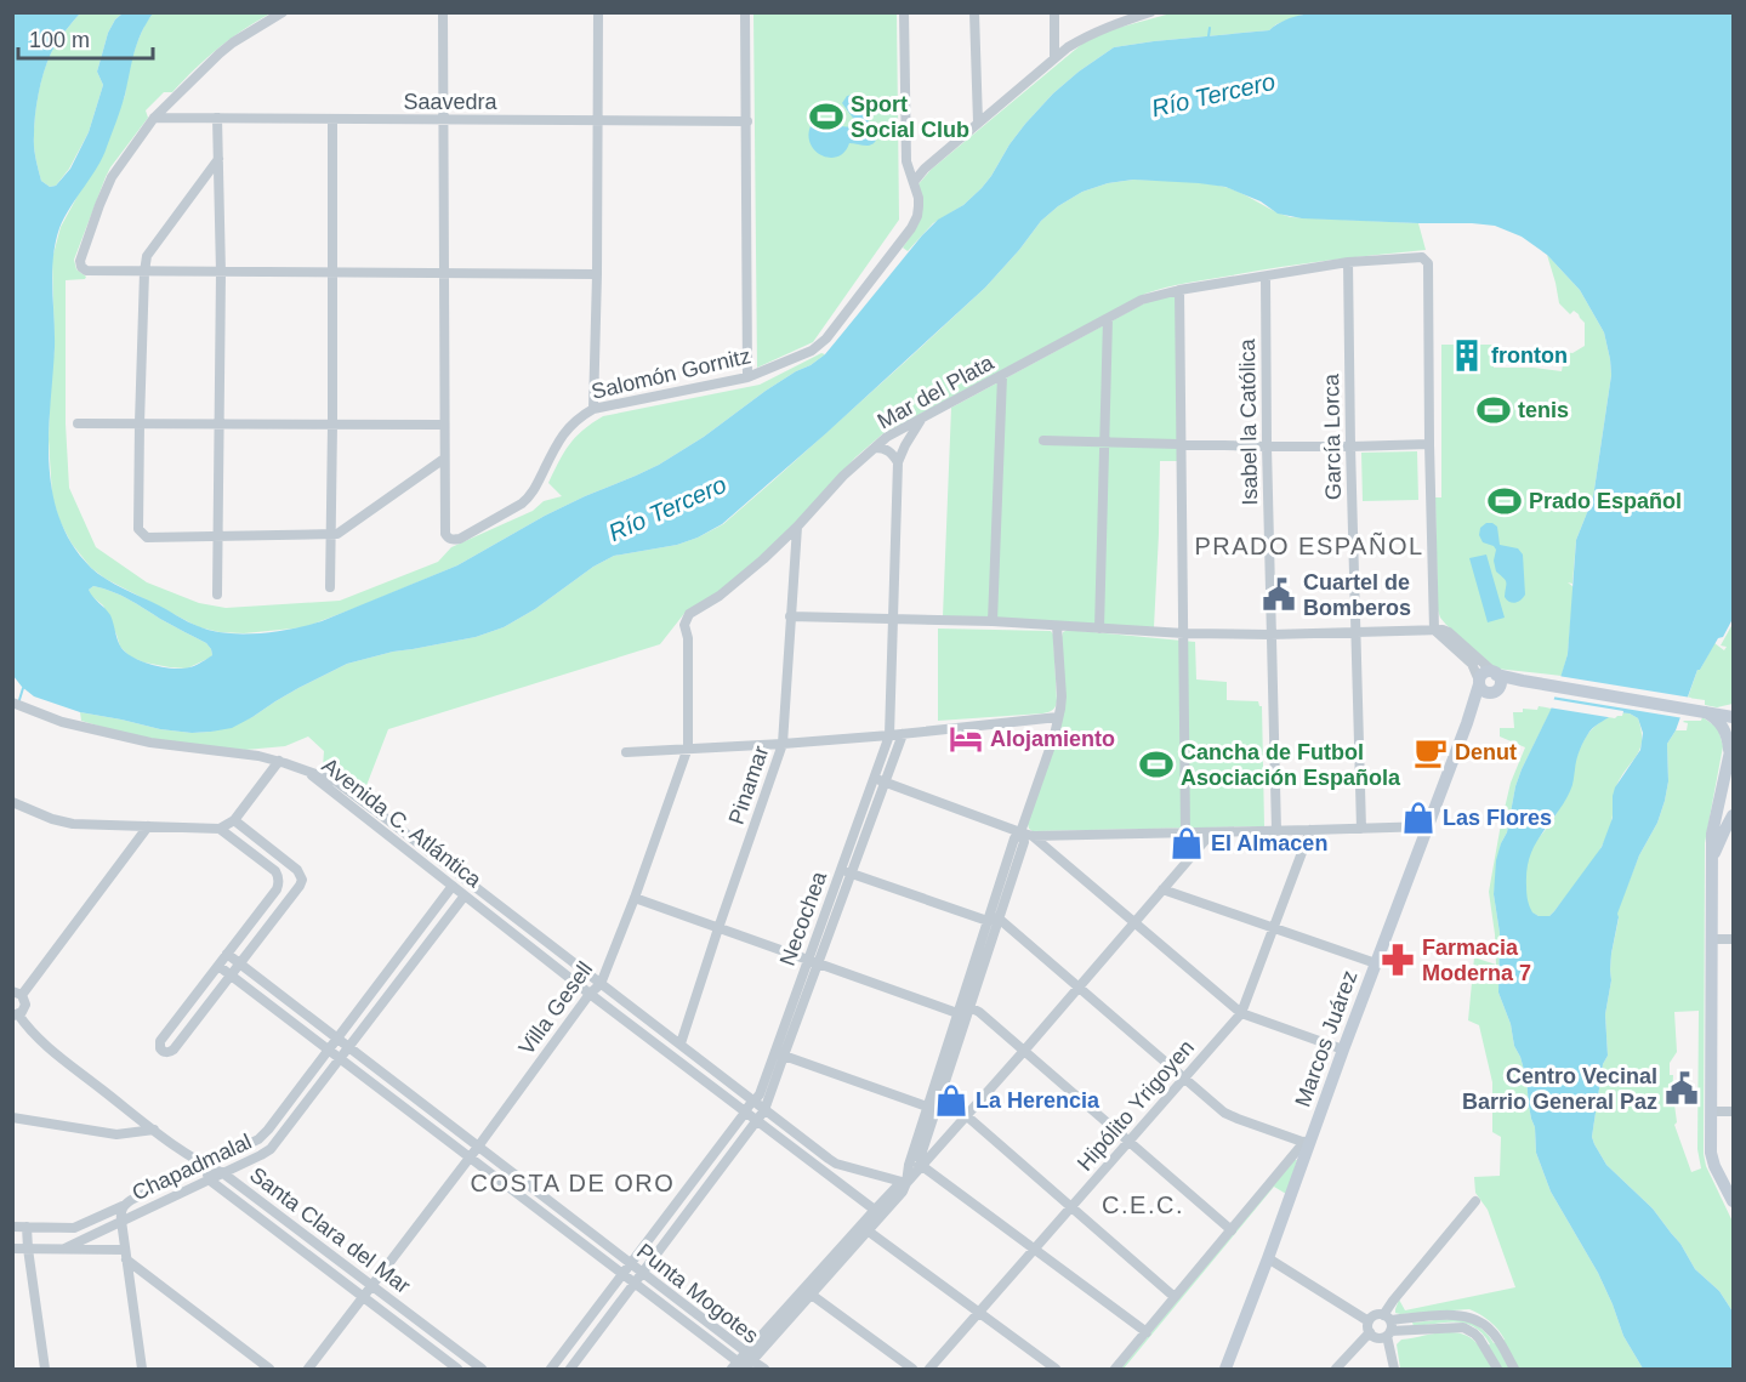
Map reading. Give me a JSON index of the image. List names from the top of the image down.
{
  "streets": {
    "main road": ["Marcos Juárez"],
    "street": [
      "Saavedra",
      "Salomón Gornitz",
      "Mar del Plata",
      "Isabel la Católica",
      "García Lorca",
      "Pinamar",
      "Avenida C. Atlántica",
      "Necochea",
      "Villa Gesell",
      "Hipólito Yrigoyen",
      "Chapadmalal",
      "Santa Clara del Mar",
      "Punta Mogotes"
    ]
  },
  "crossings": [
    ["Mar del Plata", "Isabel la Católica"],
    ["Mar del Plata", "García Lorca"],
    ["Mar del Plata", "Pinamar"],
    ["Mar del Plata", "Necochea"],
    ["Mar del Plata", "Villa Gesell"],
    ["Pinamar", "Avenida C. Atlántica"],
    ["Avenida C. Atlántica", "Necochea"],
    ["Avenida C. Atlántica", "Villa Gesell"],
    ["Avenida C. Atlántica", "Chapadmalal"],
    ["Necochea", "Punta Mogotes"],
    ["Villa Gesell", "Santa Clara del Mar"],
    ["Villa Gesell", "Punta Mogotes"],
    ["Chapadmalal", "Santa Clara del Mar"],
    ["Chapadmalal", "Punta Mogotes"]
  ],
  "districts": ["PRADO ESPAÑOL", "COSTA DE ORO", "C.E.C."],
  "water": ["Río Tercero"],
  "places": {
    "sports": [
      "Sport Social Club",
      "tenis",
      "Prado Español",
      "Cancha de Futbol Asociación Española"
    ],
    "building": ["fronton"],
    "public building": ["Cuartel de Bomberos", "Centro Vecinal Barrio General Paz"],
    "hotel": ["Alojamiento"],
    "cafe": ["Denut"],
    "shop": ["Las Flores", "El Almacen", "La Herencia"],
    "pharmacy": ["Farmacia Moderna 7"]
  },
  "scale_bar": "100 m"
}
